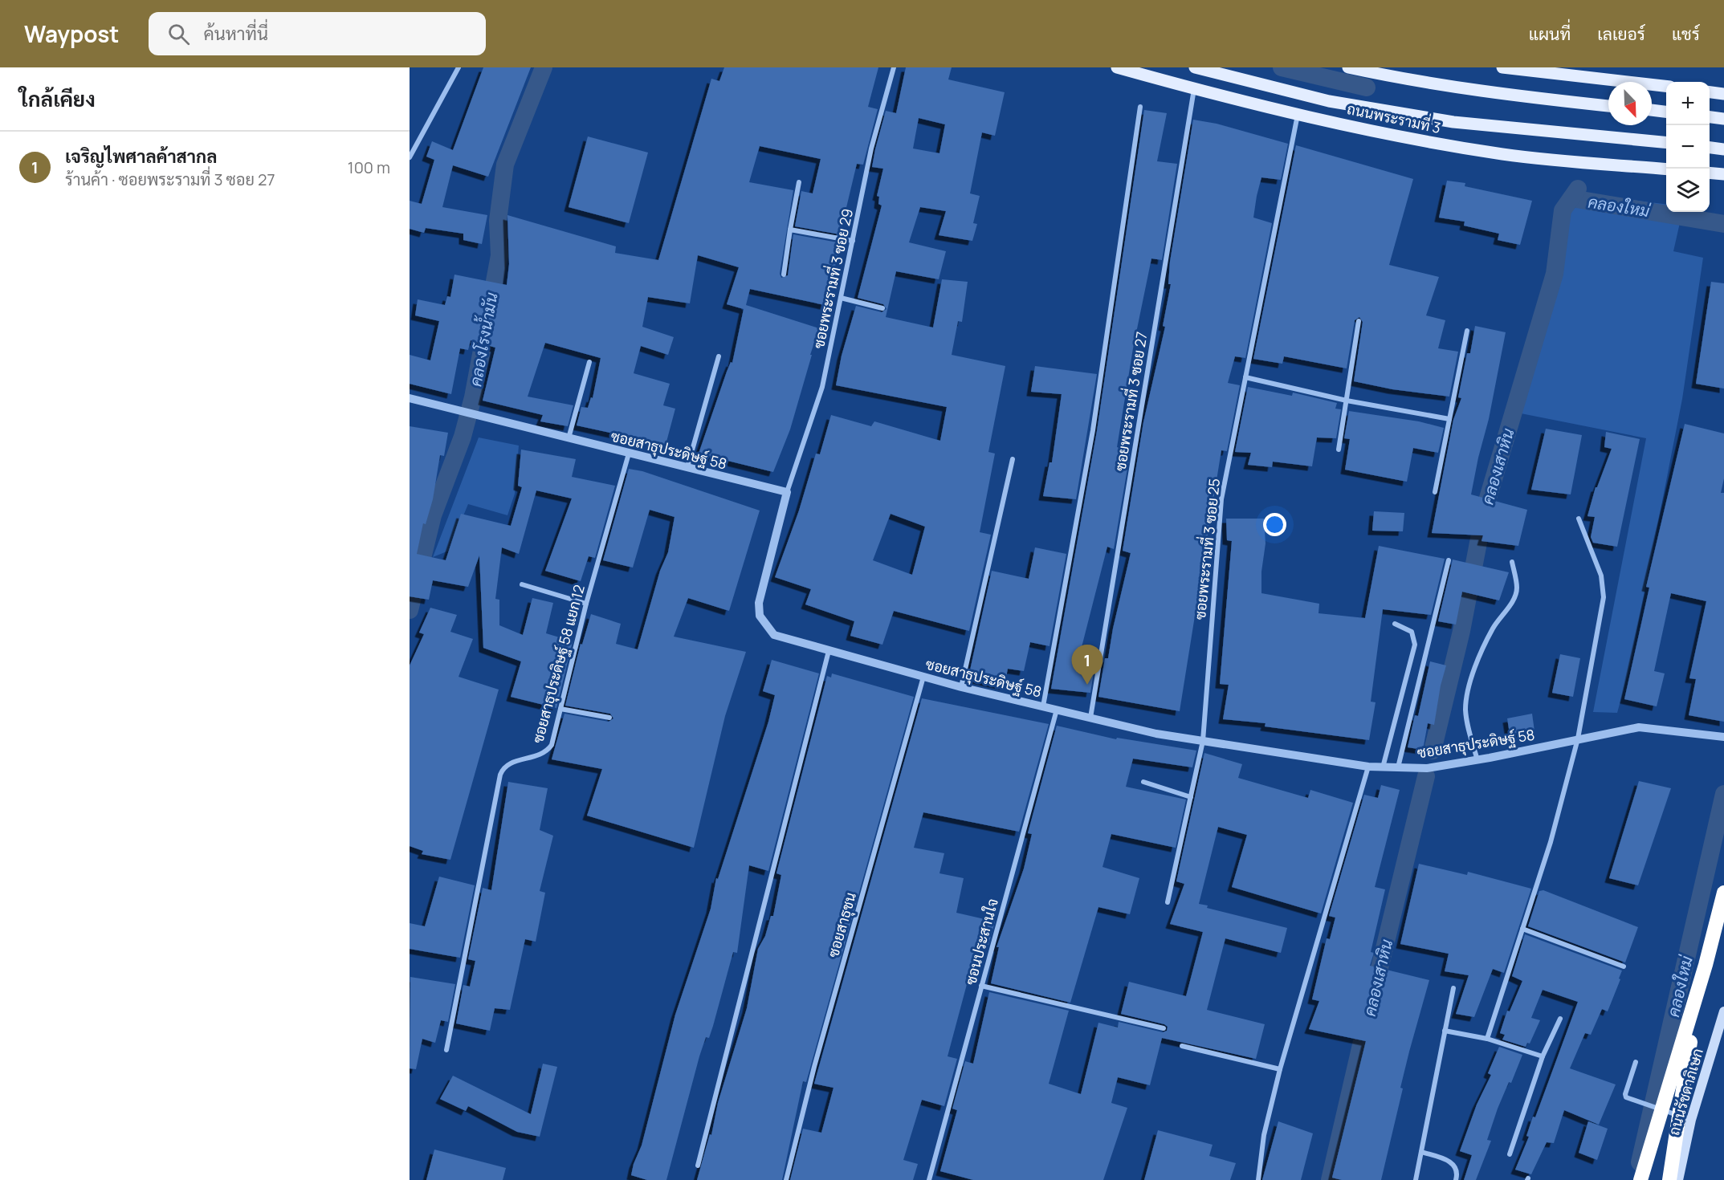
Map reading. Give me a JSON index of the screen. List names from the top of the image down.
{
  "streets": {
    "main road": ["ถนนพระรามที่ 3", "ถนนรัชดาภิเษก"],
    "street": [
      "ซอยพระรามที่ 3 ซอย 29",
      "ซอยพระรามที่ 3 ซอย 27",
      "ซอยสาธุประดิษฐ์ 58",
      "ซอยพระรามที่ 3 ซอย 25",
      "ซอยสาธุประดิษฐ์ 58 แยก 12",
      "ซอยสาธุชน",
      "ซอนประสานใจ"
    ]
  },
  "crossings": [
    ["ถนนพระรามที่ 3", "ซอยพระรามที่ 3 ซอย 27"],
    ["ถนนพระรามที่ 3", "ซอยพระรามที่ 3 ซอย 25"],
    ["ซอยพระรามที่ 3 ซอย 29", "ซอยสาธุประดิษฐ์ 58"],
    ["ซอยพระรามที่ 3 ซอย 27", "ซอยสาธุประดิษฐ์ 58"],
    ["ซอยสาธุประดิษฐ์ 58", "ซอยพระรามที่ 3 ซอย 25"],
    ["ซอยสาธุประดิษฐ์ 58", "ซอยสาธุประดิษฐ์ 58 แยก 12"],
    ["ซอยสาธุประดิษฐ์ 58", "ซอยสาธุชน"],
    ["ซอยสาธุประดิษฐ์ 58", "ซอนประสานใจ"]
  ],
  "water": ["คลองใหม่", "คลองโรงน้ำมัน", "คลองเสาหิน"],
  "north": "bottom right",
  "page": {
    "header": "Waypost",
    "search": "ค้นหาที่นี่",
    "nav": ["แผนที่", "เลเยอร์", "แชร์"],
    "heading": "ใกล้เคียง",
    "map_buttons": ["+", "−"],
    "list": [
      {
        "mark": "1",
        "name": "เจริญไพศาลค้าสากล",
        "note": "ร้านค้า · ซอยพระรามที่ 3 ซอย 27",
        "value": "100 m"
      }
    ],
    "pins": "1"
  }
}
